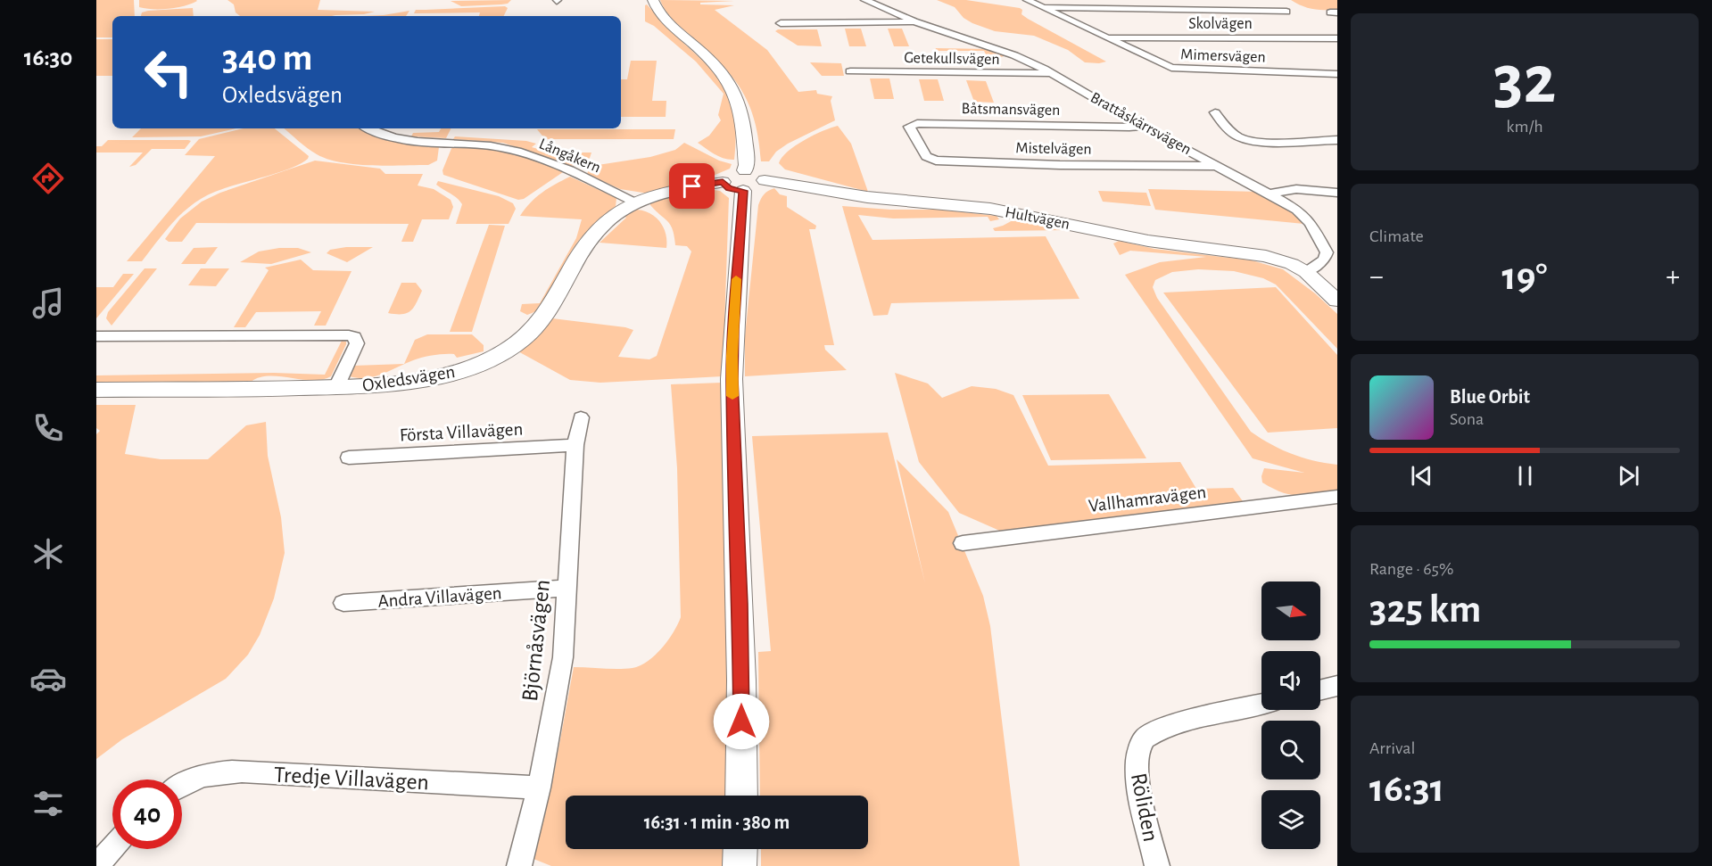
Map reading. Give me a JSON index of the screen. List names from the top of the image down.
{
  "streets": {
    "street": [
      "Skolvägen",
      "Mimersvägen",
      "Getekullsvägen",
      "Båtsmansvägen",
      "Brattåskärrsvägen",
      "Mistelvägen",
      "Långåkern",
      "Hultvägen",
      "Oxledsvägen",
      "Första Villavägen",
      "Vallhamravägen",
      "Andra Villavägen",
      "Björnåsvägen",
      "Tredje Villavägen",
      "Röliden"
    ]
  },
  "crossings": [
    ["Skolvägen", "Mimersvägen"],
    ["Getekullsvägen", "Brattåskärrsvägen"],
    ["Båtsmansvägen", "Brattåskärrsvägen"],
    ["Båtsmansvägen", "Mistelvägen"],
    ["Brattåskärrsvägen", "Mistelvägen"],
    ["Brattåskärrsvägen", "Hultvägen"],
    ["Långåkern", "Oxledsvägen"],
    ["Hultvägen", "Oxledsvägen"],
    ["Första Villavägen", "Björnåsvägen"],
    ["Andra Villavägen", "Björnåsvägen"],
    ["Björnåsvägen", "Tredje Villavägen"]
  ],
  "north": "right",
  "page": {
    "tabs": "16:30",
    "tile": [
      ["32", "km/h"],
      "Climate",
      ["Range · 65%", "325 km"],
      ["Arrival", "16:31"]
    ],
    "turn": ["340 m", "Oxledsvägen"],
    "heat": ["−", "19°", "+"],
    "song": ["Blue Orbit", "Sona"],
    "limit": "40",
    "trip": "16:31 · 1 min · 380 m"
  }
}
